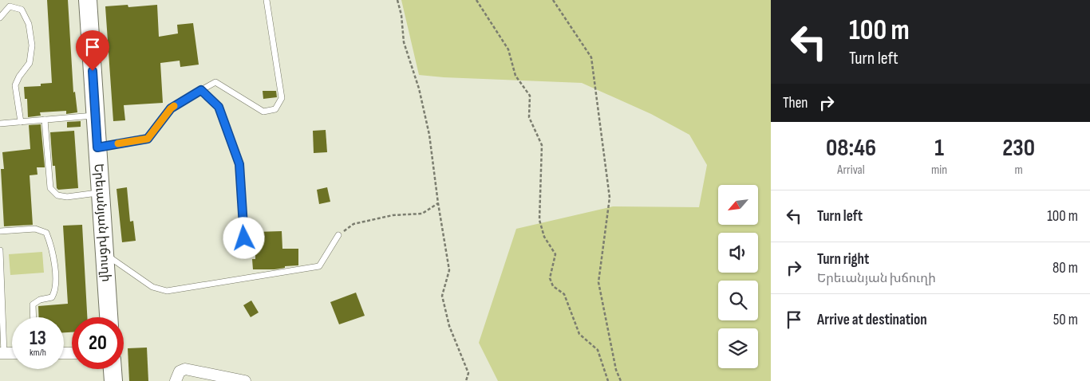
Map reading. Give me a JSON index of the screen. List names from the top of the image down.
{
  "streets": {
    "highway": ["Երեւանյան խճուղի"]
  },
  "north": "bottom left",
  "page": {
    "turn": ["100 m", "Turn left"],
    "then": "Then",
    "eta": [
      "08:46",
      "Arrival",
      "1",
      "min",
      "230",
      "m"
    ],
    "list": [
      {
        "name": "Turn left",
        "value": "100 m"
      },
      {
        "name": "Turn right",
        "note": "Երեւանյան խճուղի",
        "value": "80 m"
      },
      {
        "name": "Arrive at destination",
        "value": "50 m"
      }
    ],
    "speed": "13 km/h",
    "limit": "20"
  }
}
